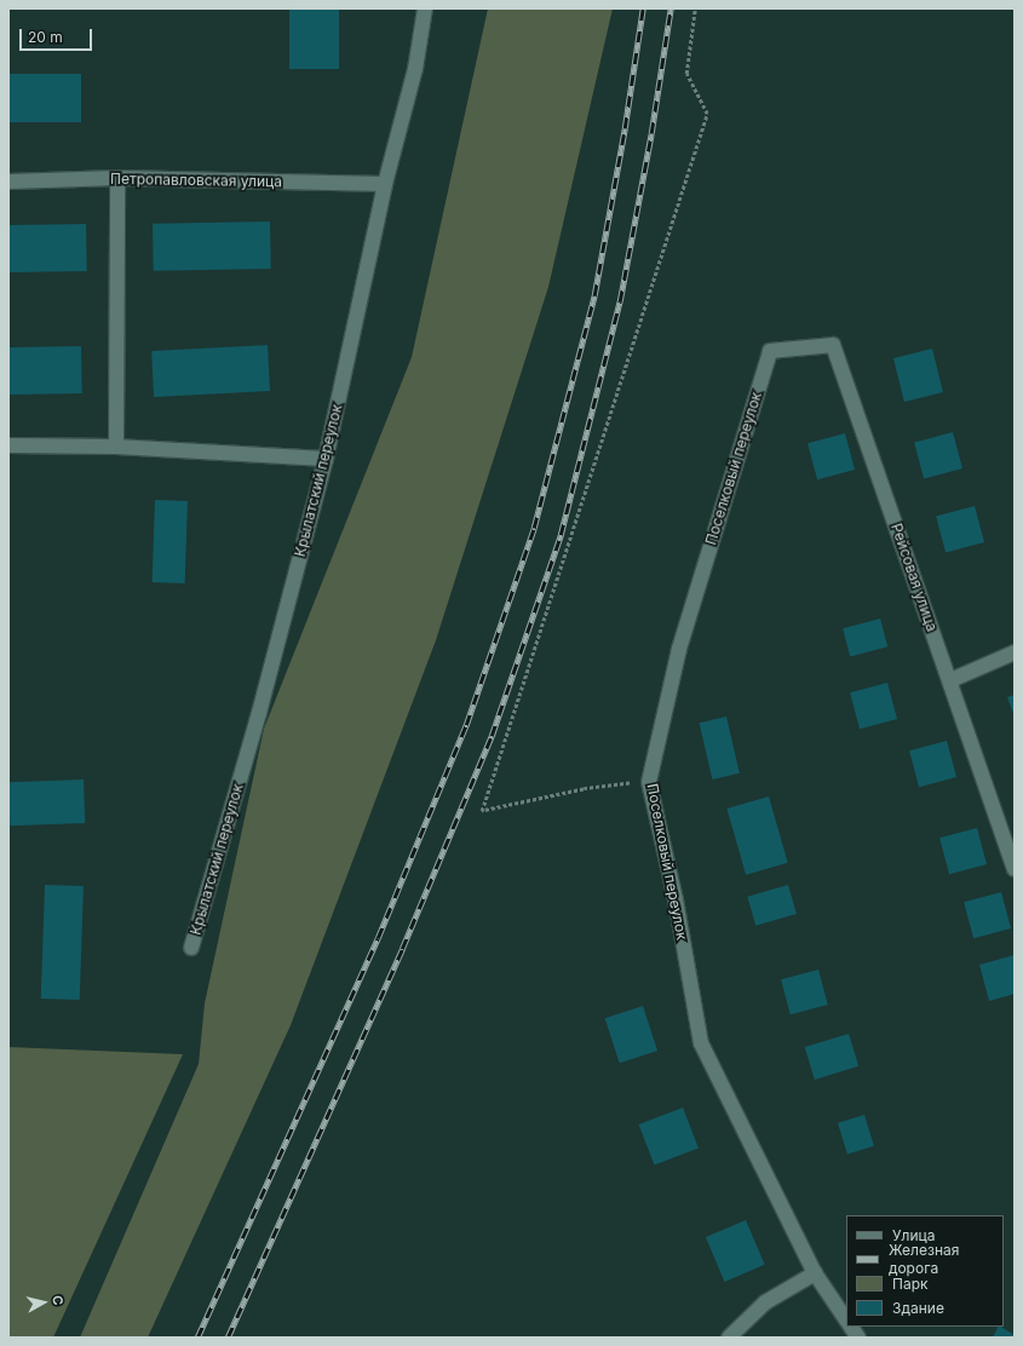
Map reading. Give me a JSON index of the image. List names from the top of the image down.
{
  "streets": {
    "street": [
      "Петропавловская улица",
      "Поселковый переулок",
      "Крылатский переулок",
      "Рейсовая улица"
    ]
  },
  "crossings": [
    ["Петропавловская улица", "Крылатский переулок"],
    ["Поселковый переулок", "Рейсовая улица"]
  ],
  "legend": [
    "Улица",
    "Железная дорога",
    "Парк",
    "Здание"
  ],
  "scale_bar": "20 m",
  "north": "right"
}
